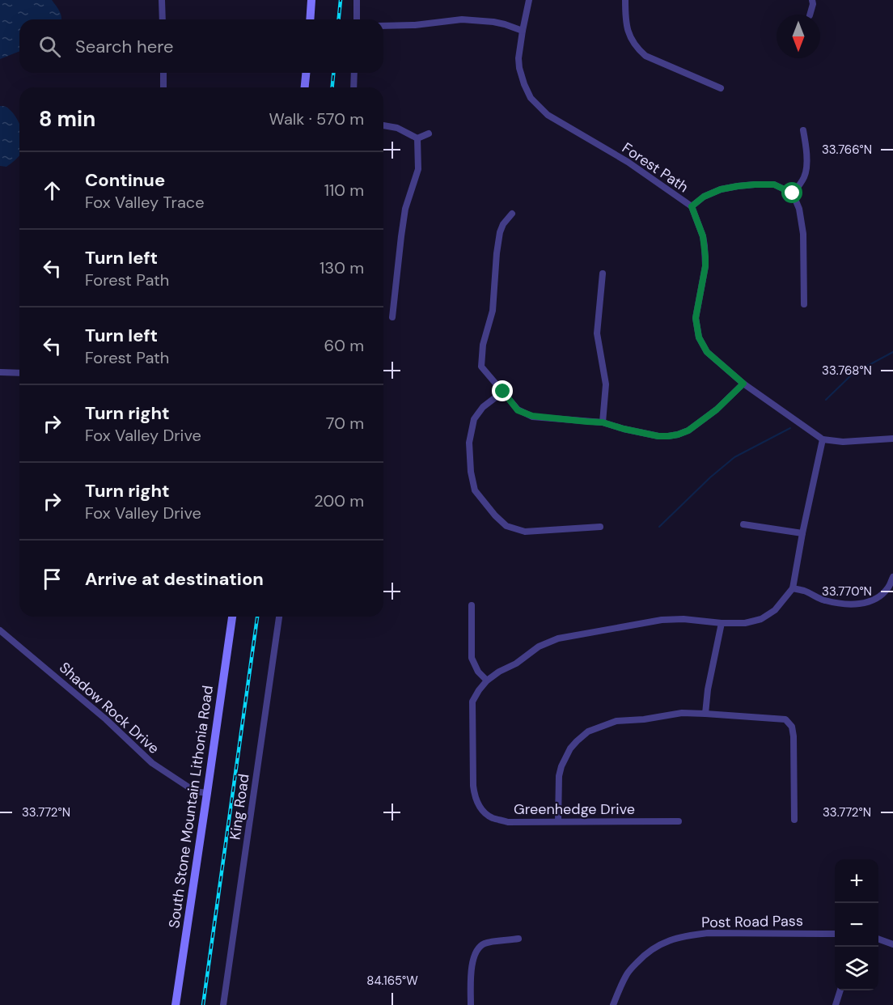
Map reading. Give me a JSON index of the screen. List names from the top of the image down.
{
  "streets": {
    "main road": ["South Stone Mountain Lithonia Road"],
    "street": [
      "Forest Path",
      "Shadow Rock Drive",
      "King Road",
      "Greenhedge Drive",
      "Post Road Pass"
    ]
  },
  "crossings": [
    ["Forest Path", "Greenhedge Drive"],
    ["Shadow Rock Drive", "South Stone Mountain Lithonia Road"]
  ],
  "north": "bottom",
  "page": {
    "search": "Search here",
    "heading": ["8 min", "Walk · 570 m"],
    "list": [
      ["Continue", "Fox Valley Trace", "110 m"],
      ["Turn left", "Forest Path", "130 m"],
      ["Turn left", "Forest Path", "60 m"],
      ["Turn right", "Fox Valley Drive", "70 m"],
      ["Turn right", "Fox Valley Drive", "200 m"],
      "Arrive at destination"
    ],
    "map_buttons": ["+", "−"]
  },
  "coordinates": [
    "33.766°N",
    "33.768°N",
    "33.770°N",
    "33.772°N",
    "84.165°W"
  ]
}
